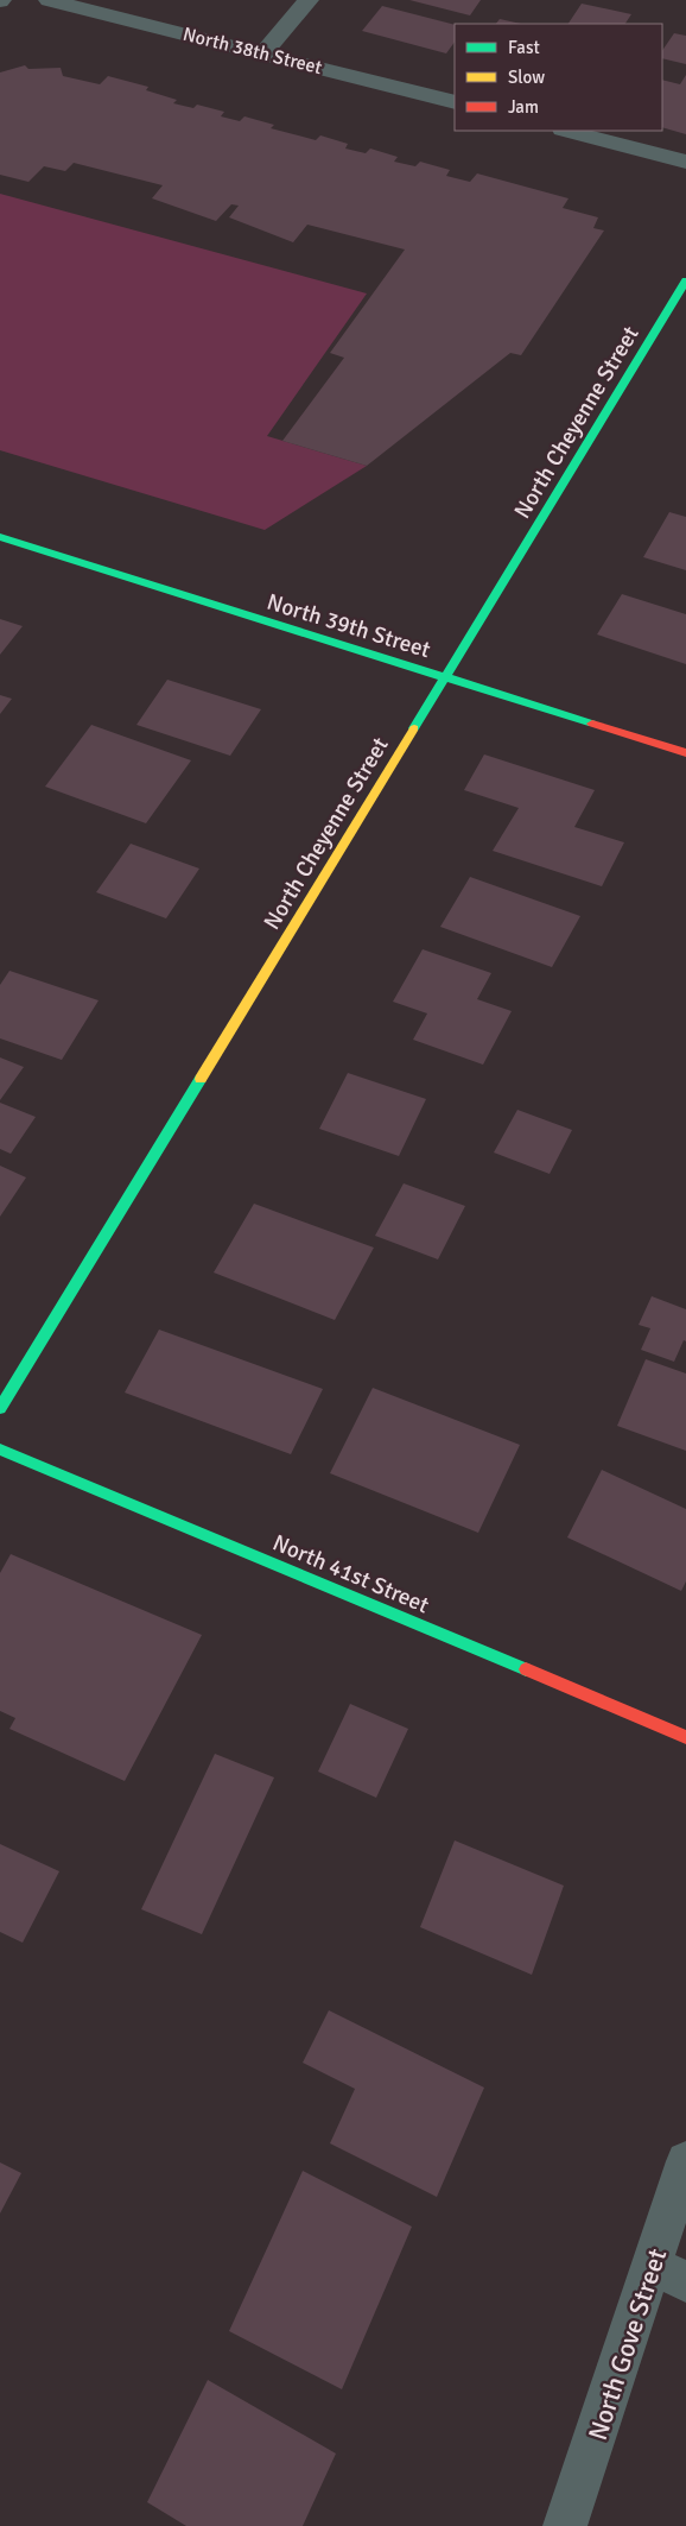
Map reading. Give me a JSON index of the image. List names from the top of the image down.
{
  "streets": {
    "street": [
      "North 38th Street",
      "North Cheyenne Street",
      "North 39th Street",
      "North 41st Street",
      "North Gove Street"
    ]
  },
  "crossings": [
    ["North Cheyenne Street", "North 39th Street"]
  ],
  "legend": ["Fast", "Slow", "Jam"]
}
